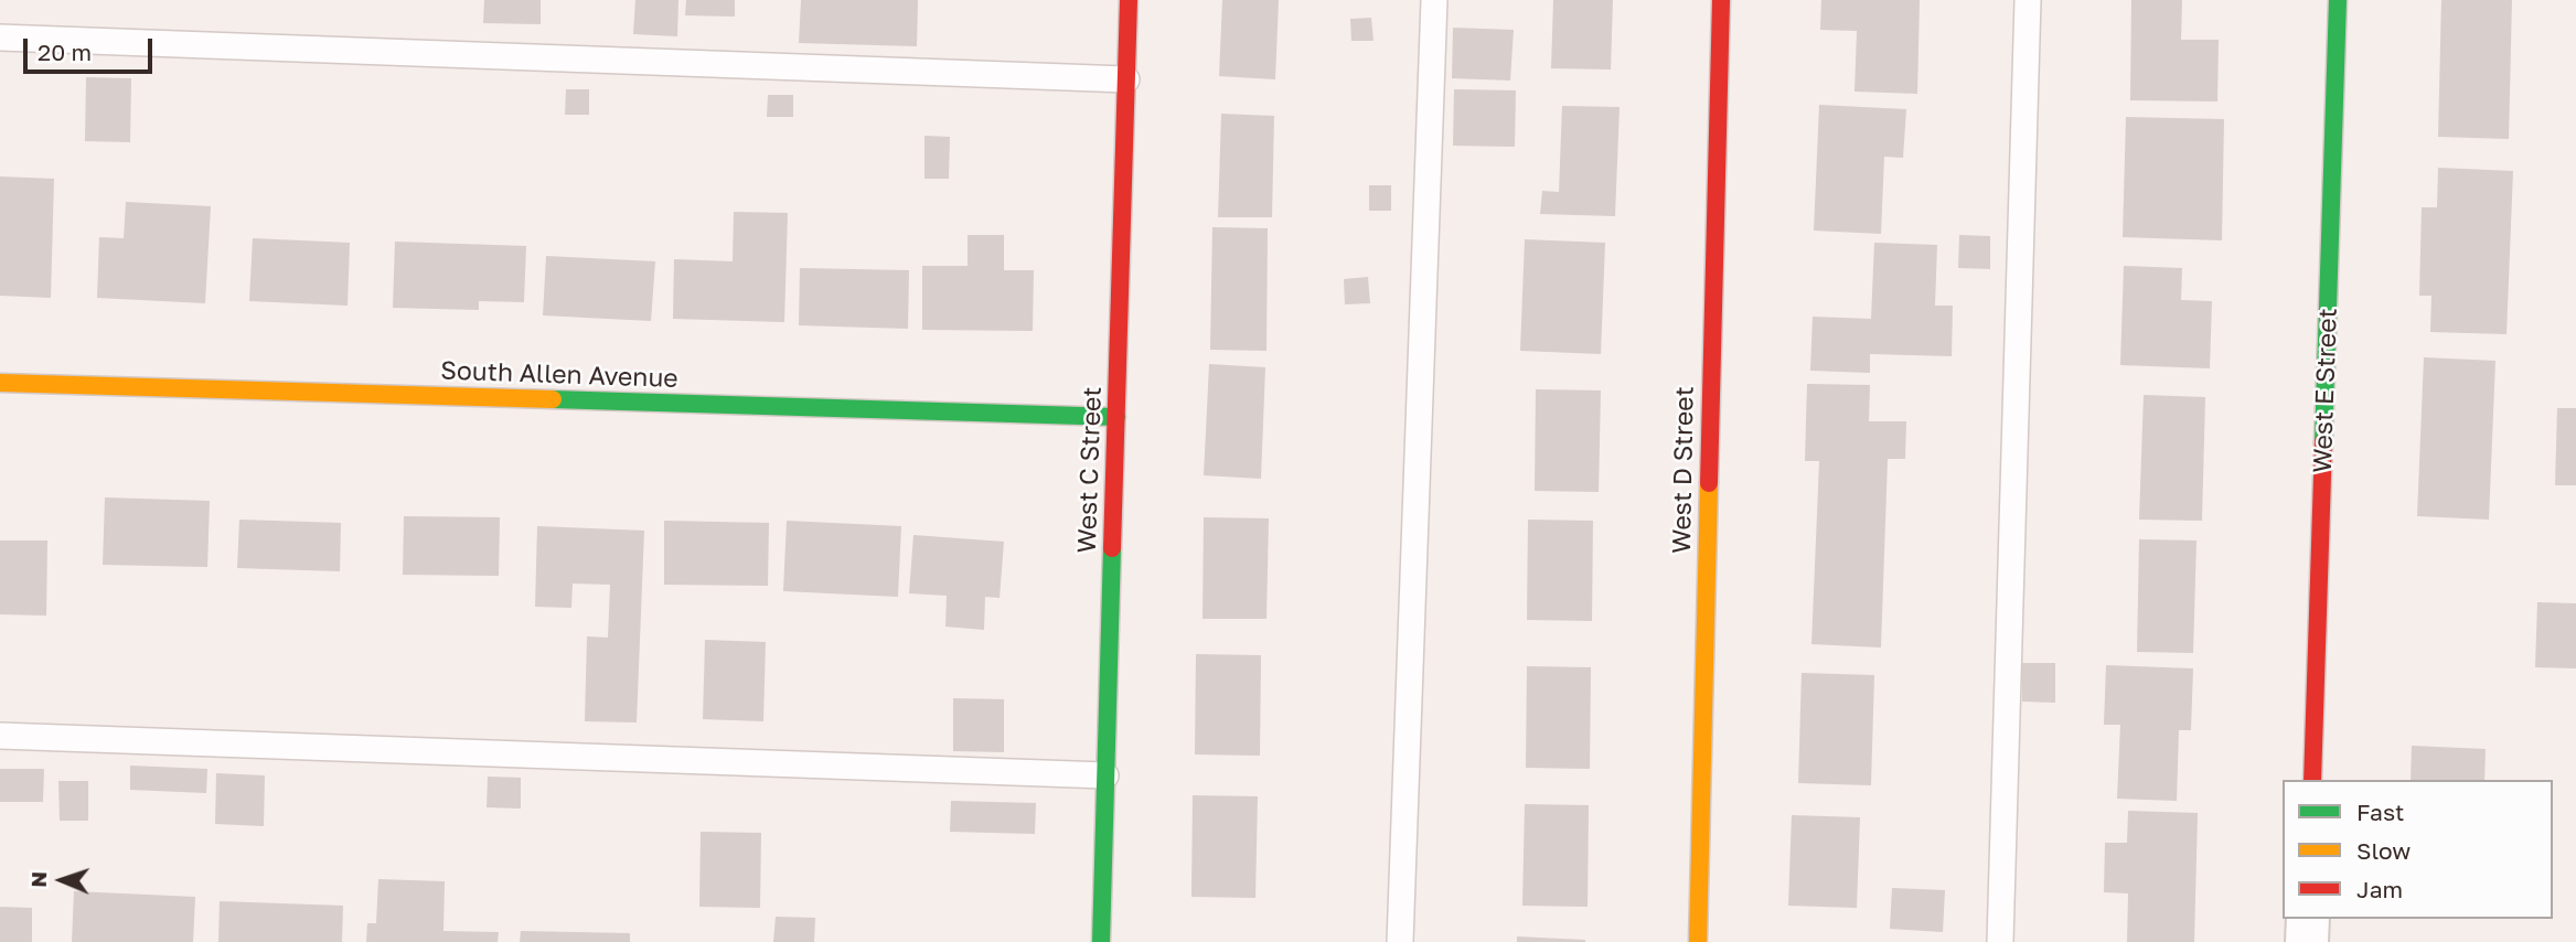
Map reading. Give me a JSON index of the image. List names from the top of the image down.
{
  "streets": {
    "street": [
      "South Allen Avenue",
      "West E Street",
      "West C Street",
      "West D Street"
    ]
  },
  "crossings": [
    ["South Allen Avenue", "West C Street"]
  ],
  "legend": ["Fast", "Slow", "Jam"],
  "scale_bar": "20 m",
  "north": "left"
}
